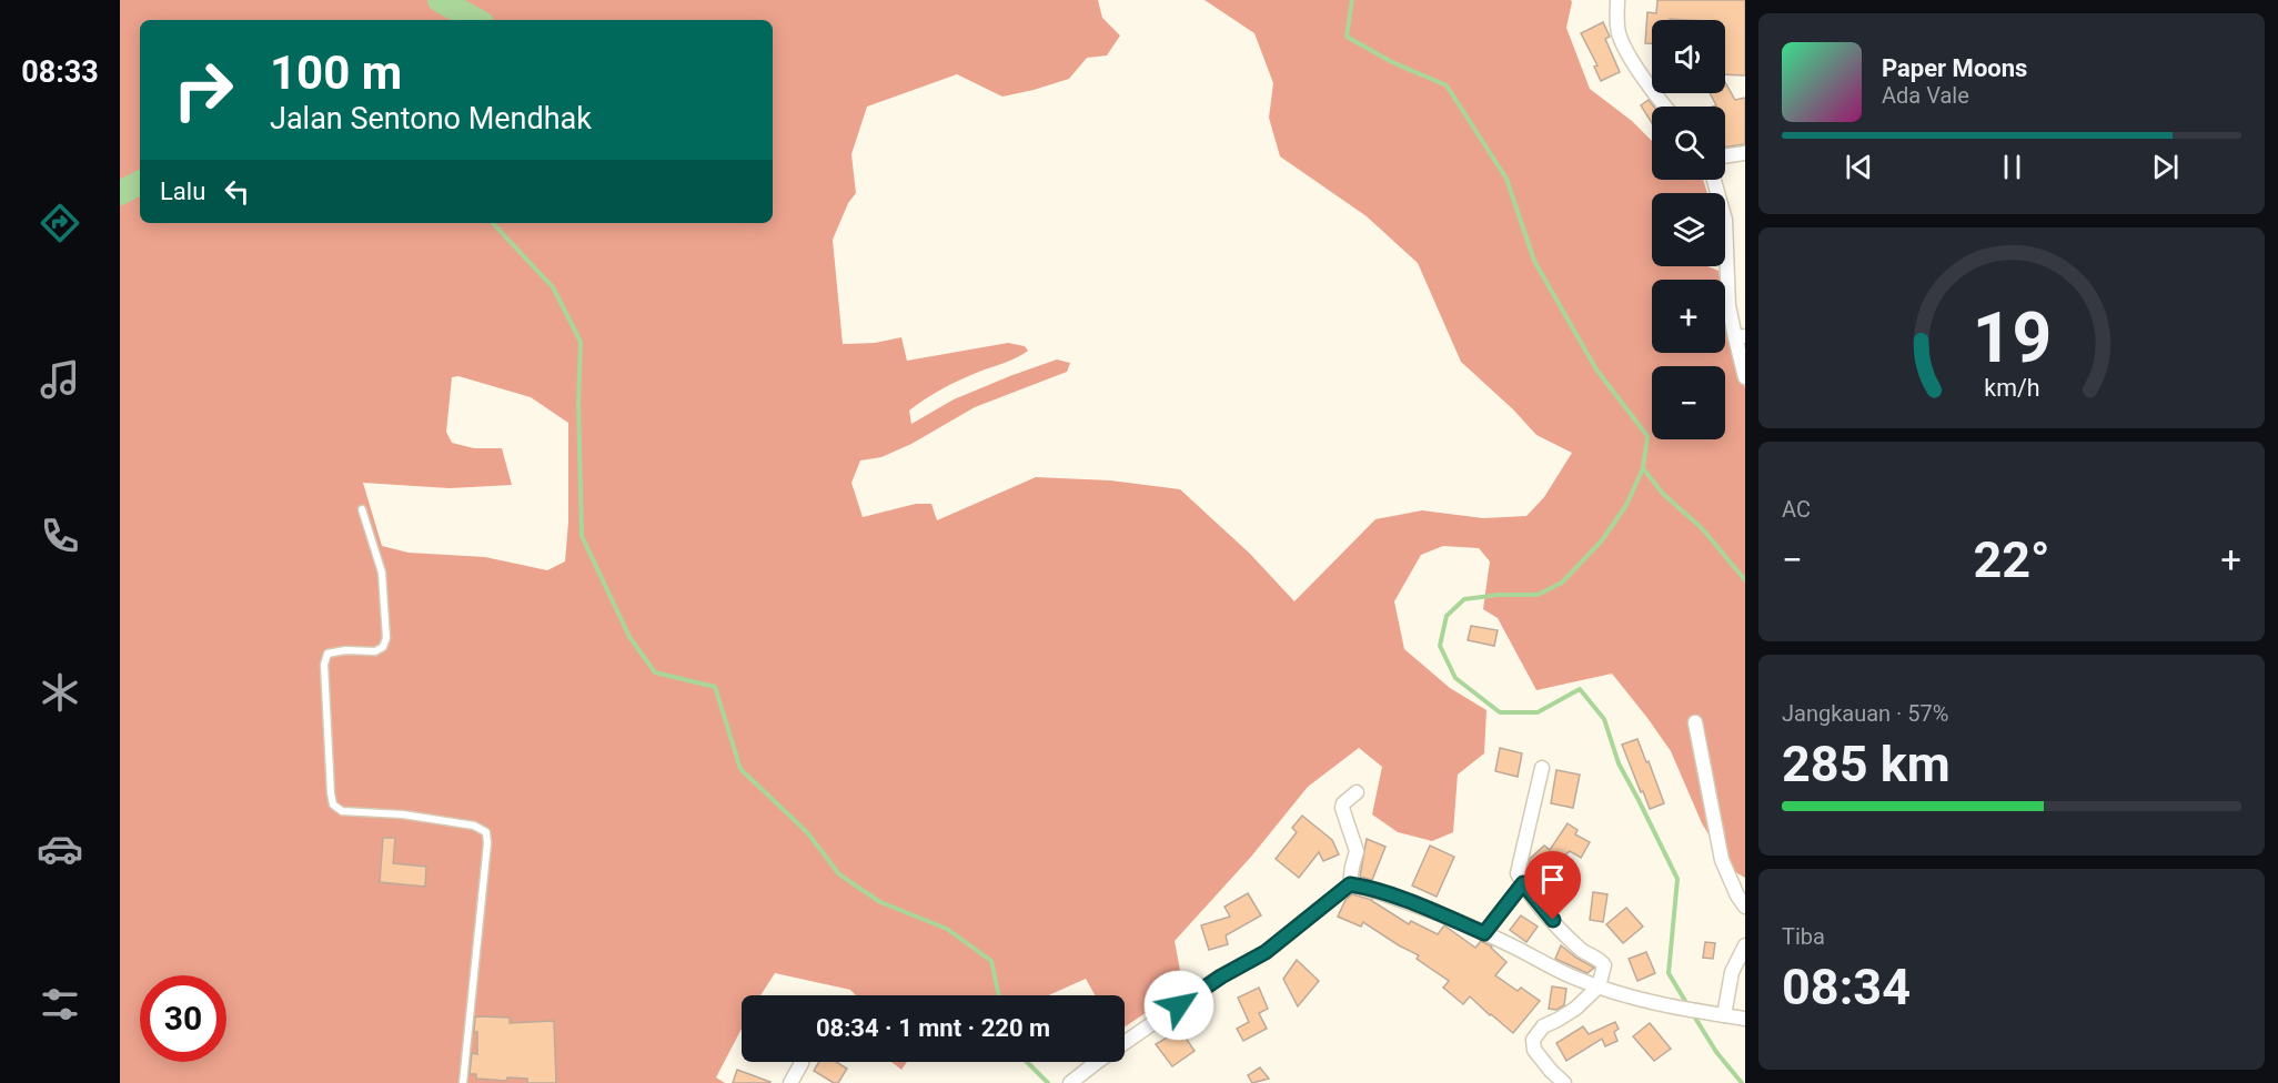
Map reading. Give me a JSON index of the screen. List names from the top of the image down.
{
  "page": {
    "tabs": "08:33",
    "map_buttons": ["+", "−"],
    "turn": ["100 m", "Jalan Sentono Mendhak"],
    "song": ["Paper Moons", "Ada Vale"],
    "then": "Lalu",
    "tile": [
      "AC",
      ["Jangkauan · 57%", "285 km"],
      ["Tiba", "08:34"]
    ],
    "heat": ["−", "22°", "+"],
    "limit": "30",
    "trip": "08:34 · 1 mnt · 220 m",
    "gauge": ["19", "km/h"]
  }
}
